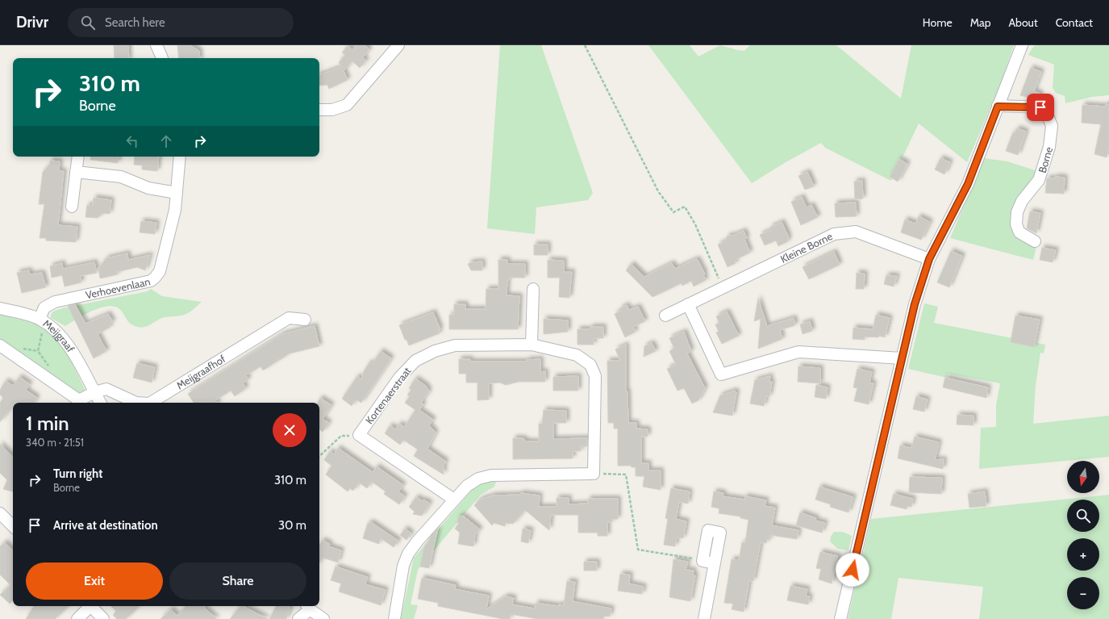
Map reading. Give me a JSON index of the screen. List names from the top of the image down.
{
  "streets": {
    "street": [
      "Borne",
      "Kleine Borne",
      "Verhoevenlaan",
      "Meijgraaf",
      "Meijgraafhof",
      "Kortenaerstraat"
    ]
  },
  "crossings": [
    ["Verhoevenlaan", "Meijgraaf"],
    ["Meijgraaf", "Meijgraafhof"]
  ],
  "north": "bottom",
  "page": {
    "header": "Drivr",
    "search": "Search here",
    "nav": [
      "Home",
      "Map",
      "About",
      "Contact"
    ],
    "turn": ["310 m", "Borne"],
    "heading": ["1 min", "340 m · 21:51"],
    "list": [
      {
        "name": "Turn right",
        "note": "Borne",
        "value": "310 m"
      },
      {
        "name": "Arrive at destination",
        "value": "30 m"
      }
    ],
    "map_buttons": ["+", "−"],
    "buttons": ["Exit", "Share"]
  }
}
